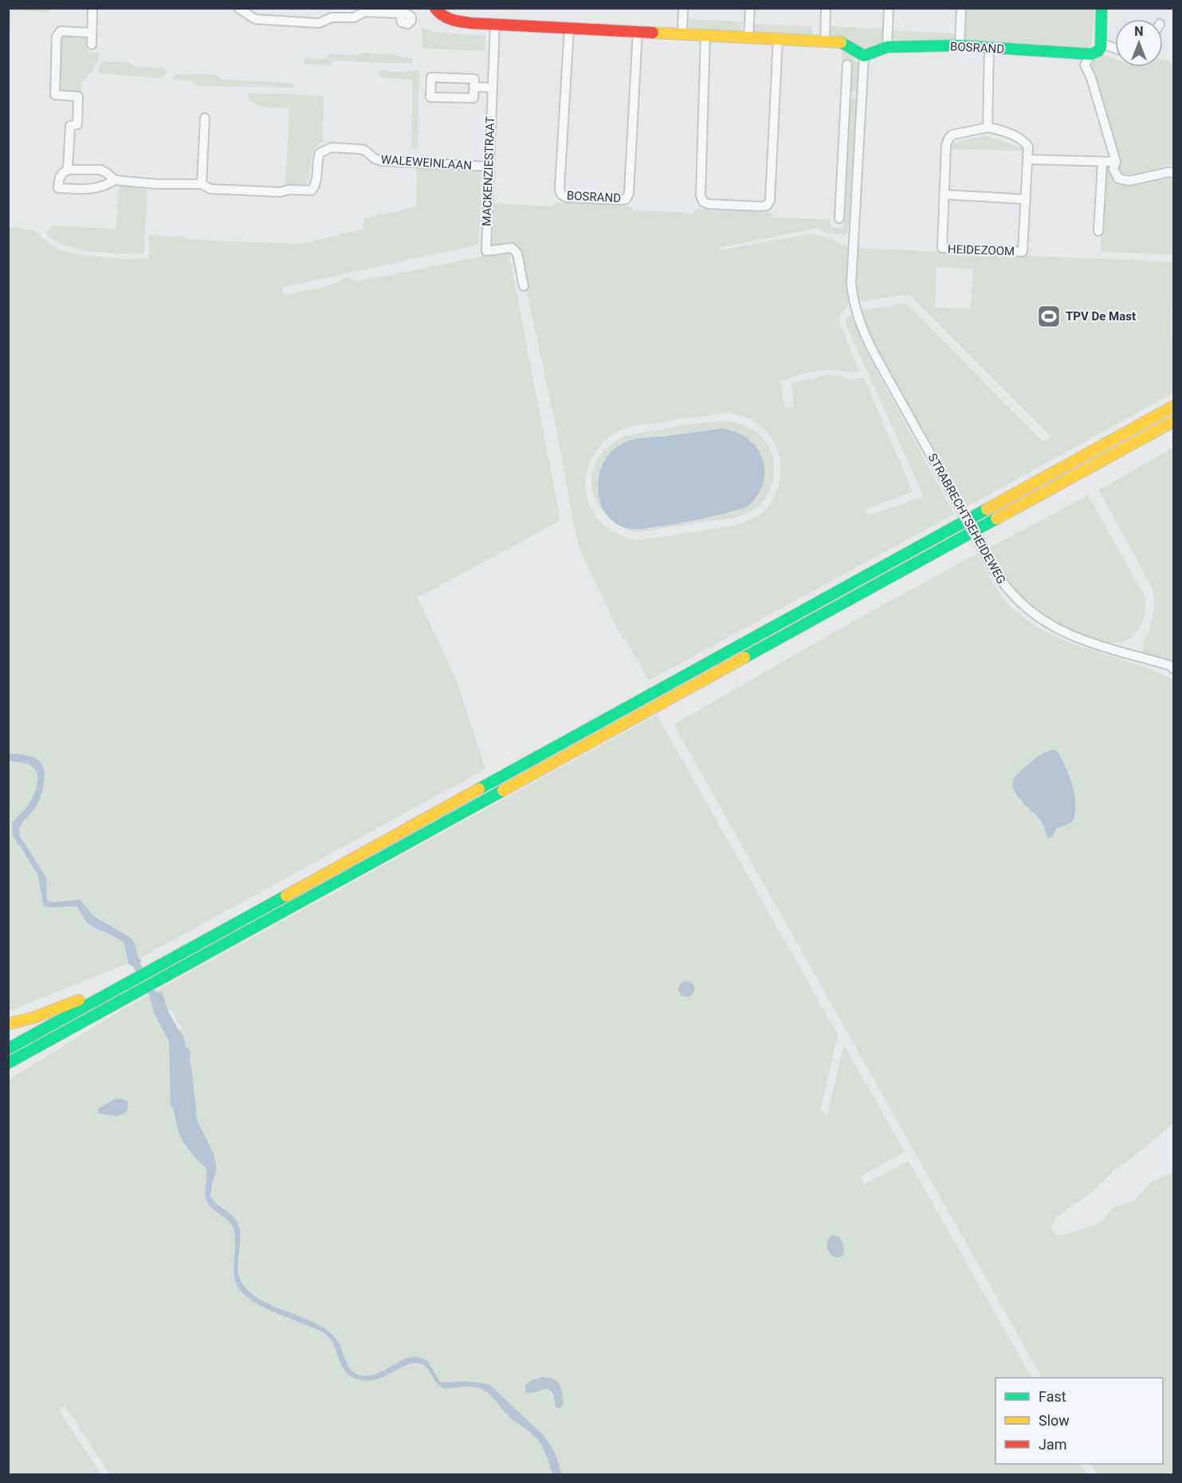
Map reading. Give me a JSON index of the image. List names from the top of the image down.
{
  "streets": {
    "main road": ["BOSRAND"],
    "street": [
      "WALEWEINLAAN",
      "MACKENZIESTRAAT",
      "HEIDEZOOM",
      "STRABRECHTSEHEIDEWEG"
    ]
  },
  "crossings": [
    ["WALEWEINLAAN", "MACKENZIESTRAAT"]
  ],
  "places": {
    "sports": ["TPV De Mast"]
  },
  "legend": ["Fast", "Slow", "Jam"],
  "north": "top"
}
